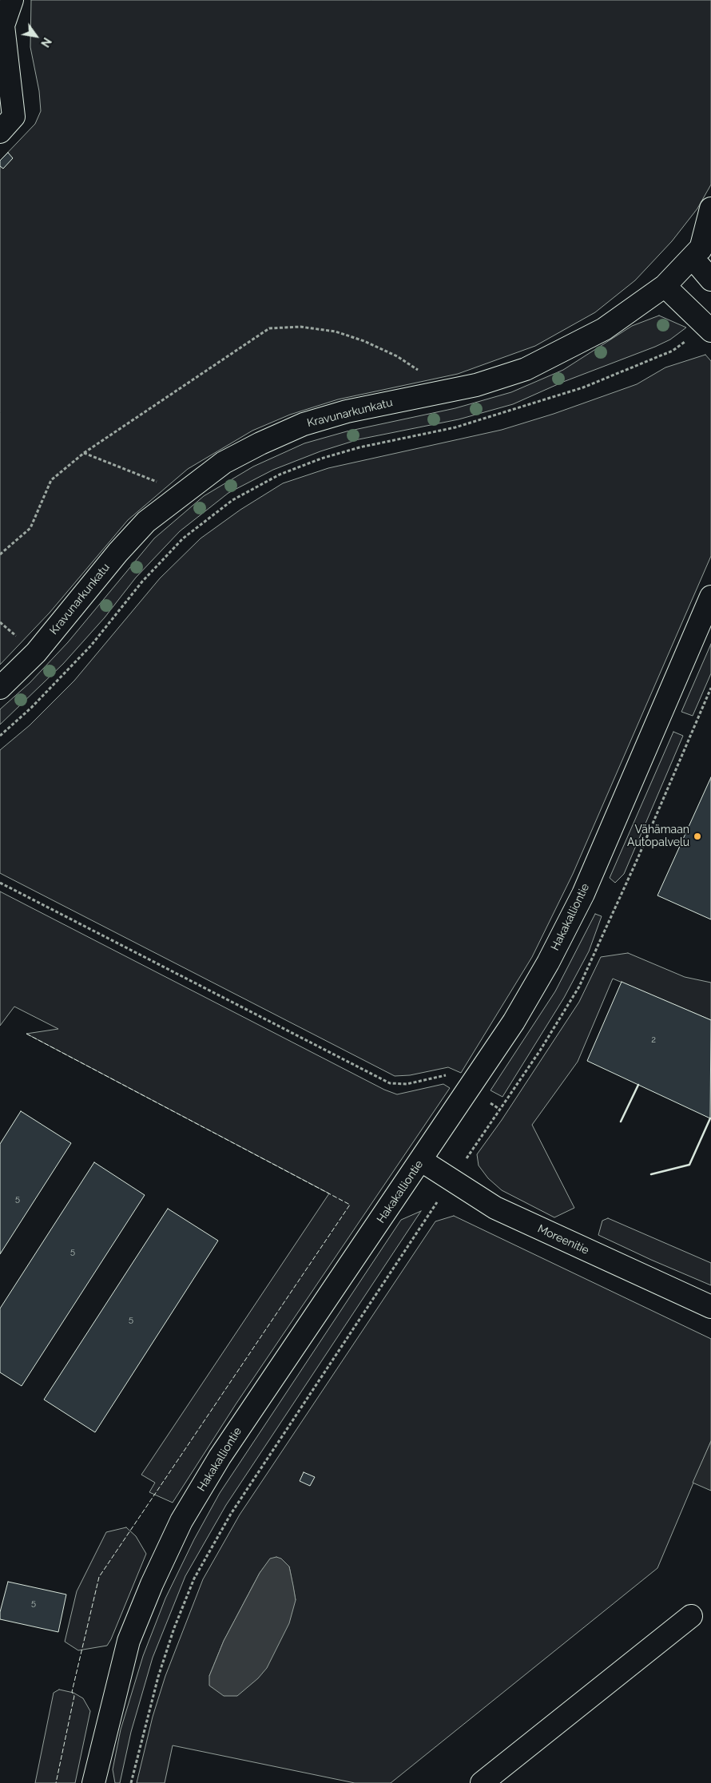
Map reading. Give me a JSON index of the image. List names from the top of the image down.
{
  "streets": {
    "street": ["Kravunarkunkatu", "Hakakalliontie", "Moreenitie"]
  },
  "crossings": [
    ["Hakakalliontie", "Moreenitie"]
  ],
  "places": ["Vähämaan Autopalvelu"],
  "house_numbers": [
    "2",
    "5",
    "5",
    "5",
    "5"
  ],
  "north": "bottom right"
}
